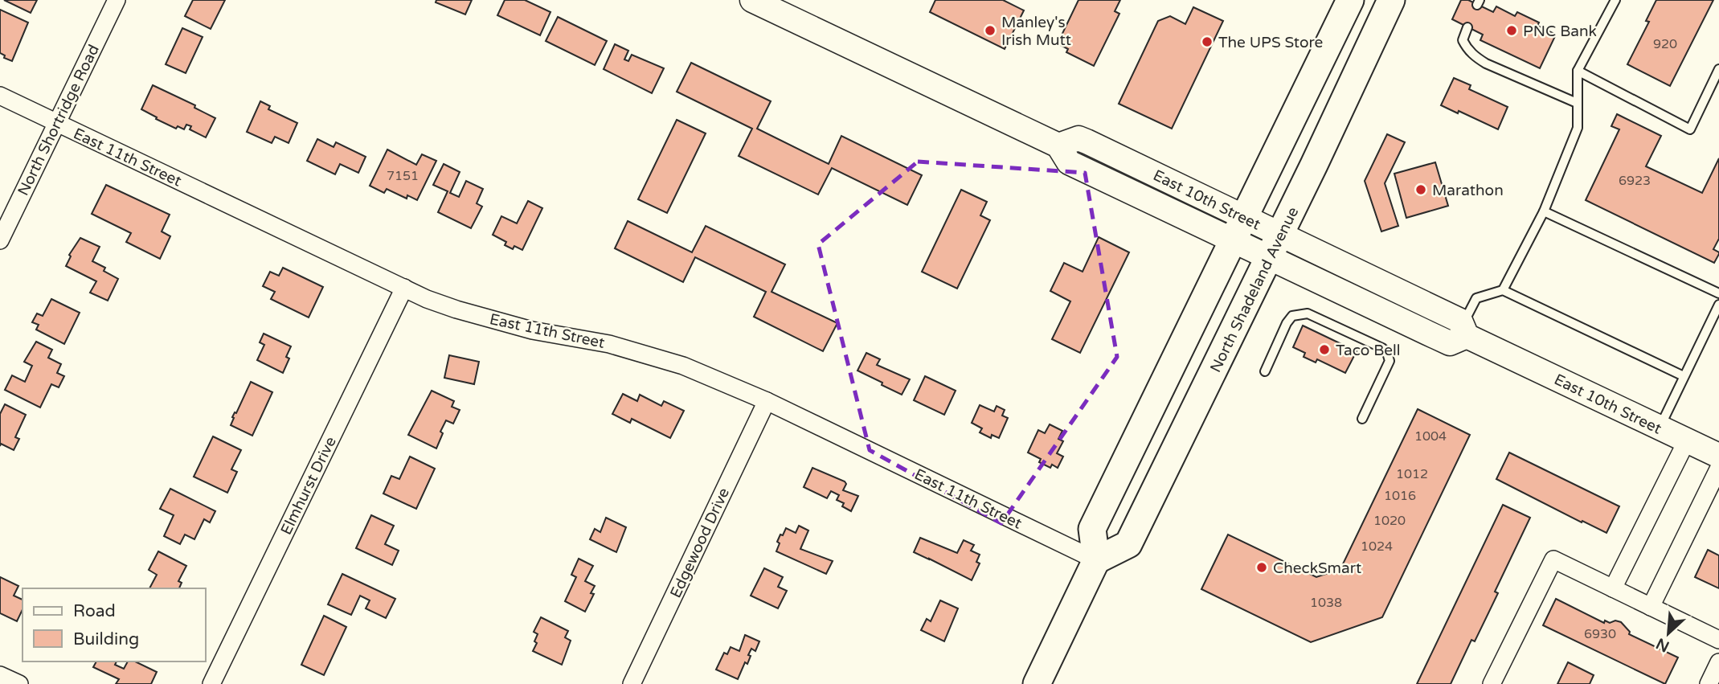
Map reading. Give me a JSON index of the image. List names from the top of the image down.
{
  "streets": {
    "main road": ["East 10th Street", "North Shadeland Avenue"],
    "street": [
      "North Shortridge Road",
      "East 11th Street",
      "Elmhurst Drive",
      "Edgewood Drive"
    ]
  },
  "crossings": [
    ["North Shortridge Road", "East 11th Street"],
    ["East 11th Street", "North Shadeland Avenue"],
    ["East 11th Street", "Elmhurst Drive"],
    ["East 11th Street", "Edgewood Drive"],
    ["East 10th Street", "North Shadeland Avenue"]
  ],
  "places": [
    "Manley's Irish Mutt",
    "PNC Bank",
    "The UPS Store",
    "Marathon",
    "Taco Bell",
    "CheckSmart"
  ],
  "house_numbers": [
    "920",
    "7151",
    "6923",
    "1004",
    "1012",
    "1016",
    "1020",
    "1024",
    "1038",
    "6930"
  ],
  "legend": ["Road", "Building"],
  "north": "bottom left"
}
